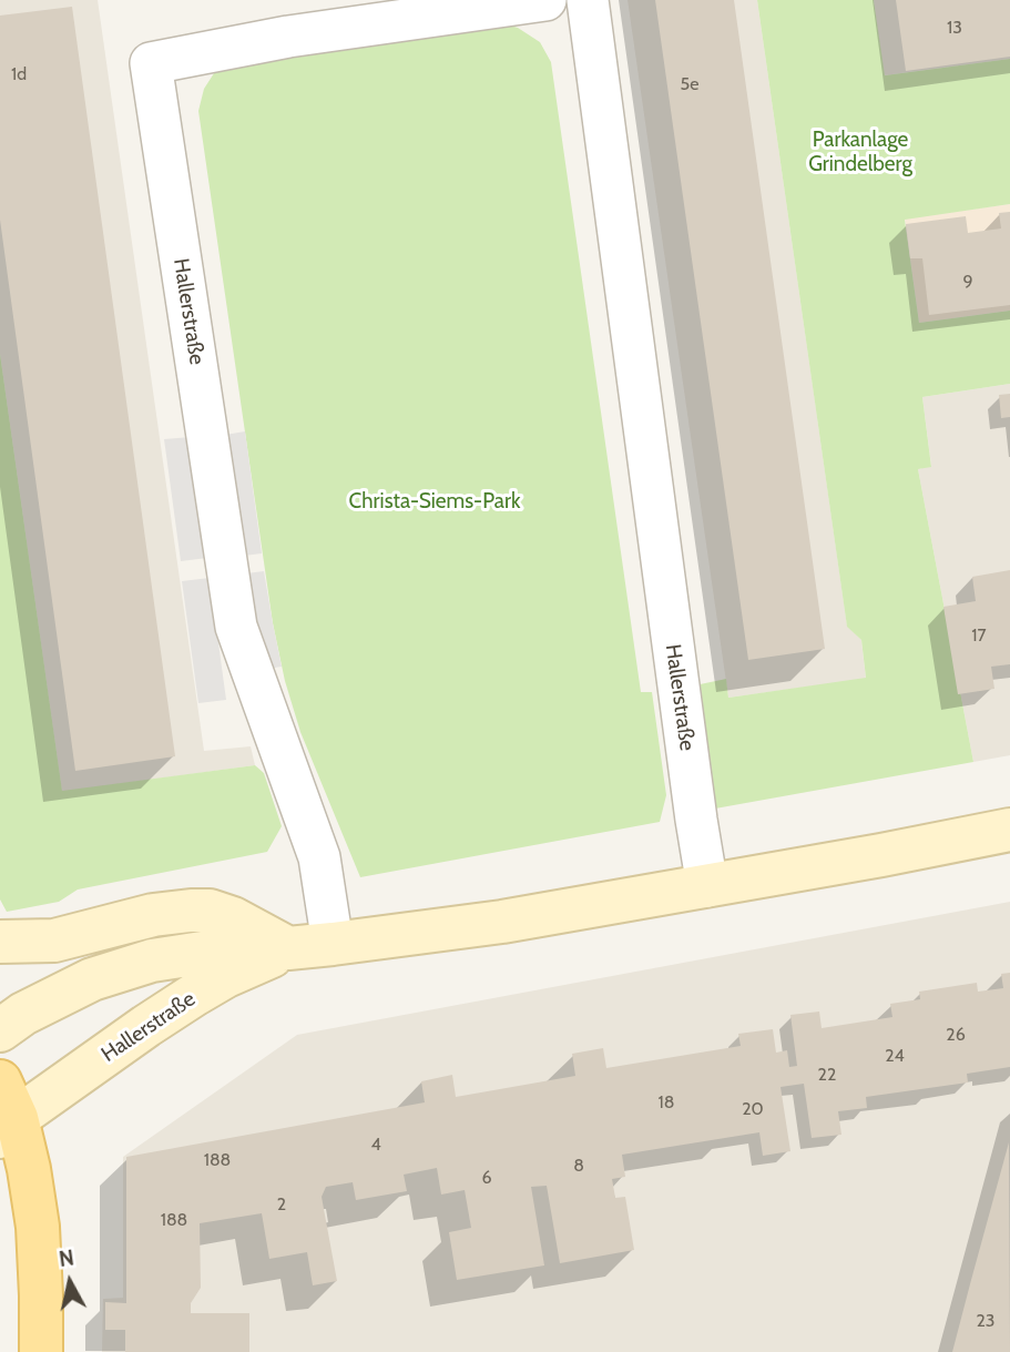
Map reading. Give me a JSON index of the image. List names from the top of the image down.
{
  "streets": {
    "main road": ["Hallerstraße"]
  },
  "parks": ["Parkanlage Grindelberg", "Christa-Siems-Park"],
  "house_numbers": [
    "13",
    "1d",
    "5e",
    "9",
    "17",
    "26",
    "24",
    "22",
    "18",
    "20",
    "4",
    "188",
    "8",
    "6",
    "2",
    "188",
    "23"
  ],
  "north": "top"
}
